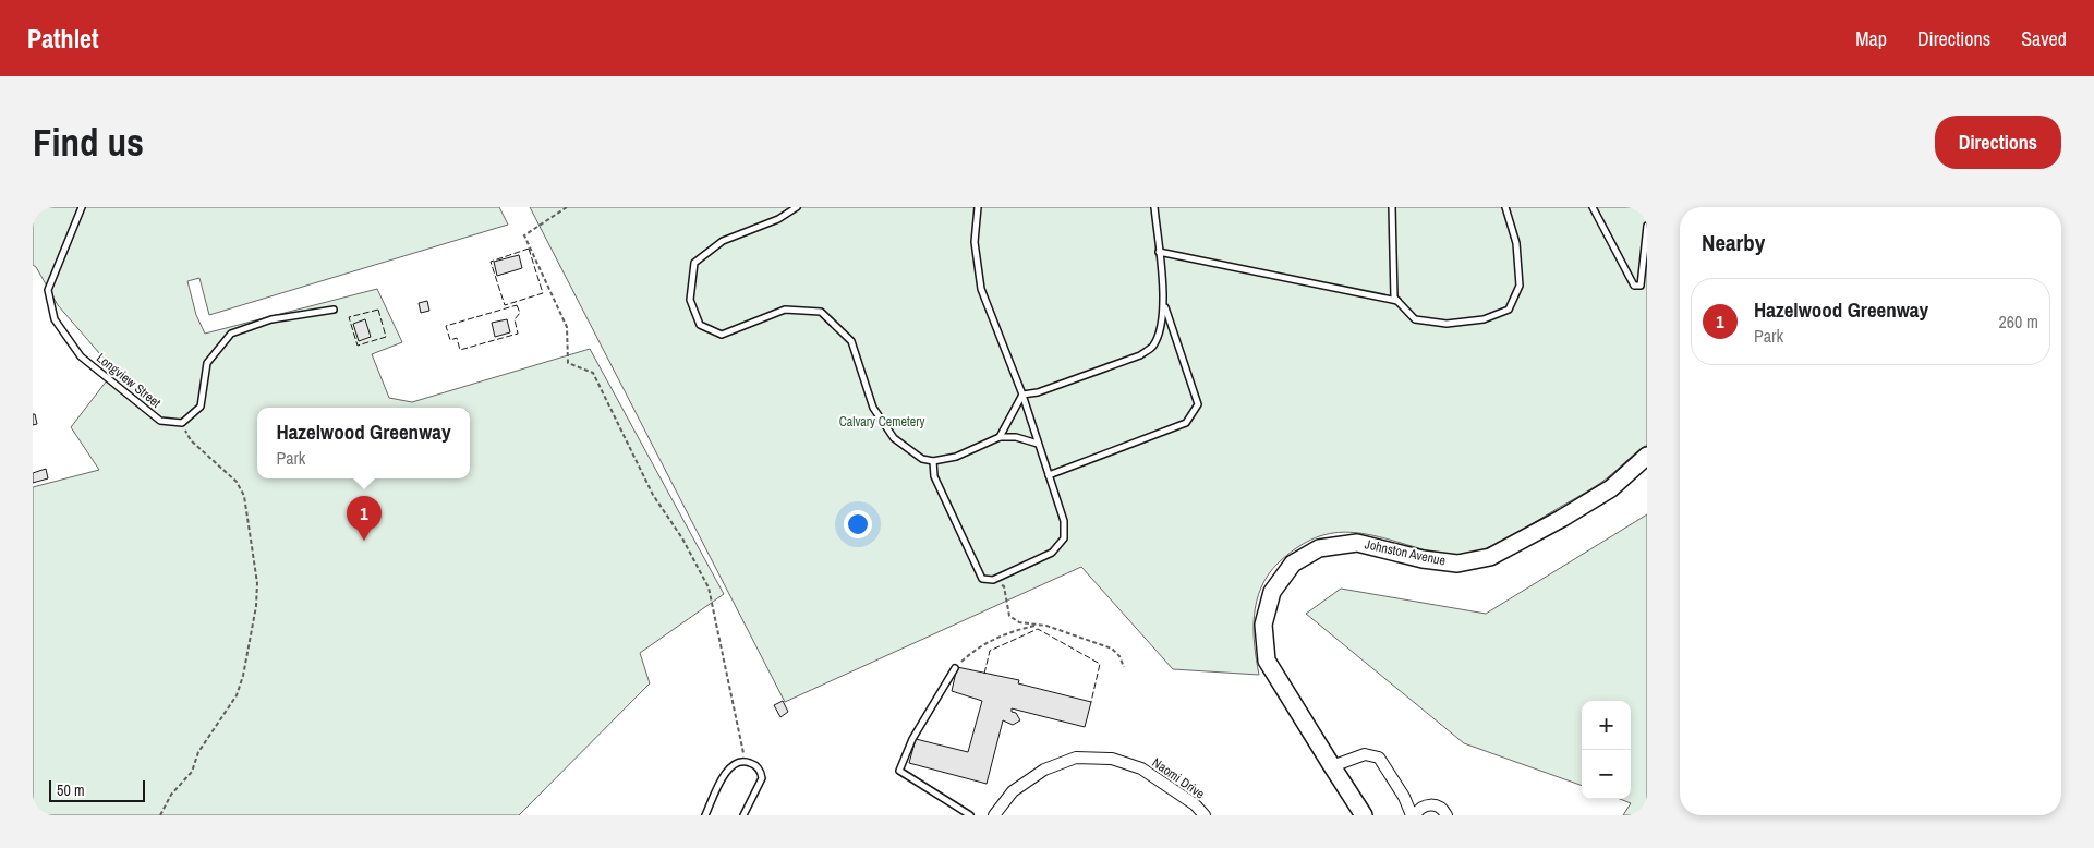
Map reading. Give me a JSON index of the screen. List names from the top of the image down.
{
  "streets": {
    "street": ["Johnston Avenue", "Naomi Drive"],
    "lane": ["Longview Street"]
  },
  "parks": ["Calvary Cemetery"],
  "scale_bar": "50 m",
  "page": {
    "header": "Pathlet",
    "nav": ["Map", "Directions", "Saved"],
    "buttons": "Directions",
    "title": "Find us",
    "heading": "Nearby",
    "list": [
      {
        "mark": "1",
        "name": "Hazelwood Greenway",
        "note": "Park",
        "value": "260 m"
      }
    ],
    "popup": ["Hazelwood Greenway", "Park"],
    "pins": "1",
    "map_buttons": ["+", "−"],
    "scale": "50 m"
  }
}
